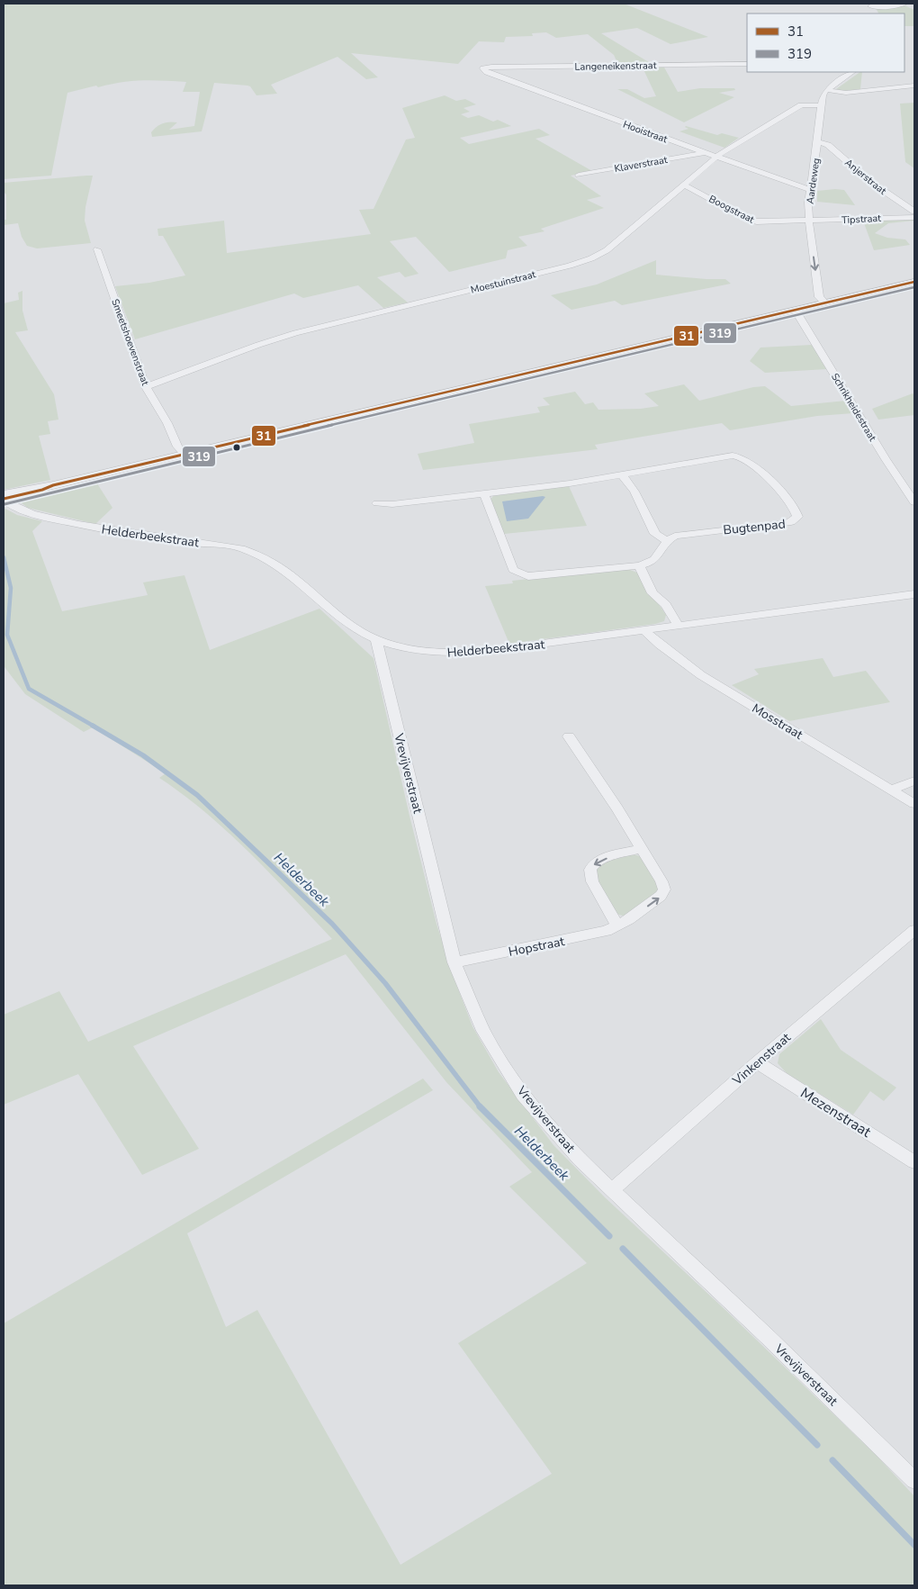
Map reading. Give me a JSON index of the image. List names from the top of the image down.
{
  "streets": {
    "street": [
      "Langeneikenstraat",
      "Hooistraat",
      "Klaverstraat",
      "Anjerstraat",
      "Aardeweg",
      "Boogstraat",
      "Tipstraat",
      "Moestuinstraat",
      "Smeetshoevenstraat",
      "Schrikheidestraat",
      "Bugtenpad",
      "Helderbeekstraat",
      "Mosstraat",
      "Vrevijverstraat",
      "Hopstraat",
      "Vinkenstraat",
      "Mezenstraat"
    ]
  },
  "crossings": [
    ["Langeneikenstraat", "Hooistraat"],
    ["Hooistraat", "Klaverstraat"],
    ["Hooistraat", "Aardeweg"],
    ["Hooistraat", "Moestuinstraat"],
    ["Anjerstraat", "Aardeweg"],
    ["Aardeweg", "Boogstraat"],
    ["Aardeweg", "Tipstraat"],
    ["Aardeweg", "Moestuinstraat"],
    ["Boogstraat", "Tipstraat"],
    ["Boogstraat", "Moestuinstraat"],
    ["Moestuinstraat", "Smeetshoevenstraat"],
    ["Helderbeekstraat", "Mosstraat"],
    ["Helderbeekstraat", "Vrevijverstraat"],
    ["Vrevijverstraat", "Hopstraat"],
    ["Vrevijverstraat", "Vinkenstraat"],
    ["Vinkenstraat", "Mezenstraat"]
  ],
  "one_way": ["Aardeweg"],
  "water": ["Helderbeek"],
  "lines": ["transit line 31", "transit line 319"],
  "legend": ["31", "319"]
}
